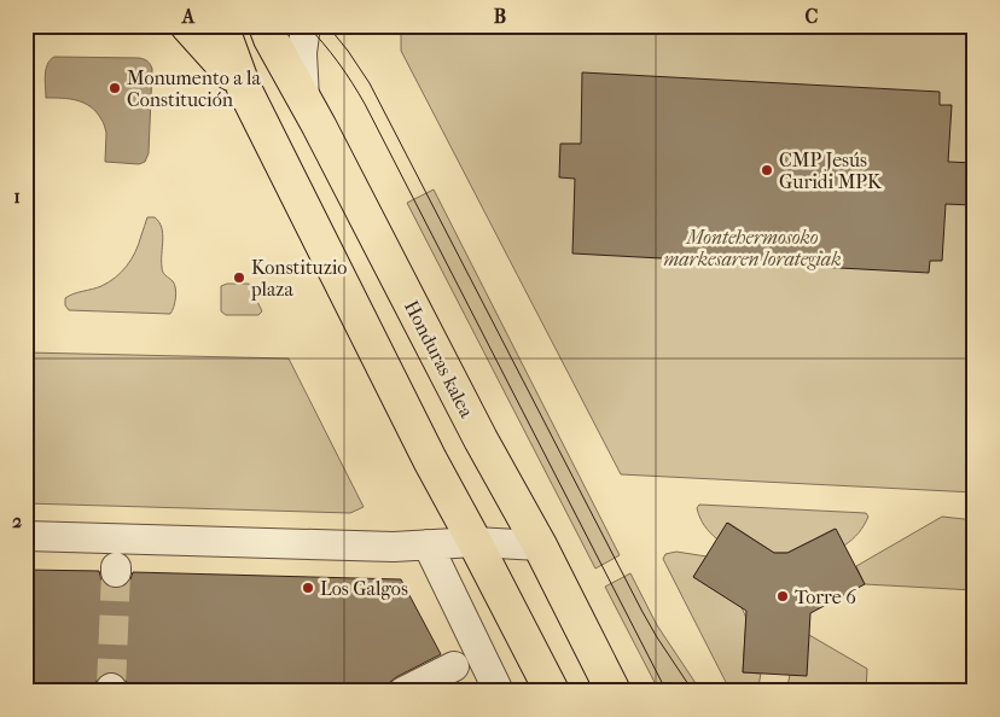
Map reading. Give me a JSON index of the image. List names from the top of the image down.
{
  "streets": {
    "main road": ["Honduras kalea"]
  },
  "parks": ["Montehermosoko markesaren lorategiak"],
  "places": [
    "Monumento a la Constitución",
    "CMP Jesús Guridi MPK",
    "Konstituzio plaza",
    "Los Galgos",
    "Torre 6"
  ],
  "grid": {
    "columns": ["A", "B", "C"],
    "rows": ["1", "2"]
  }
}
